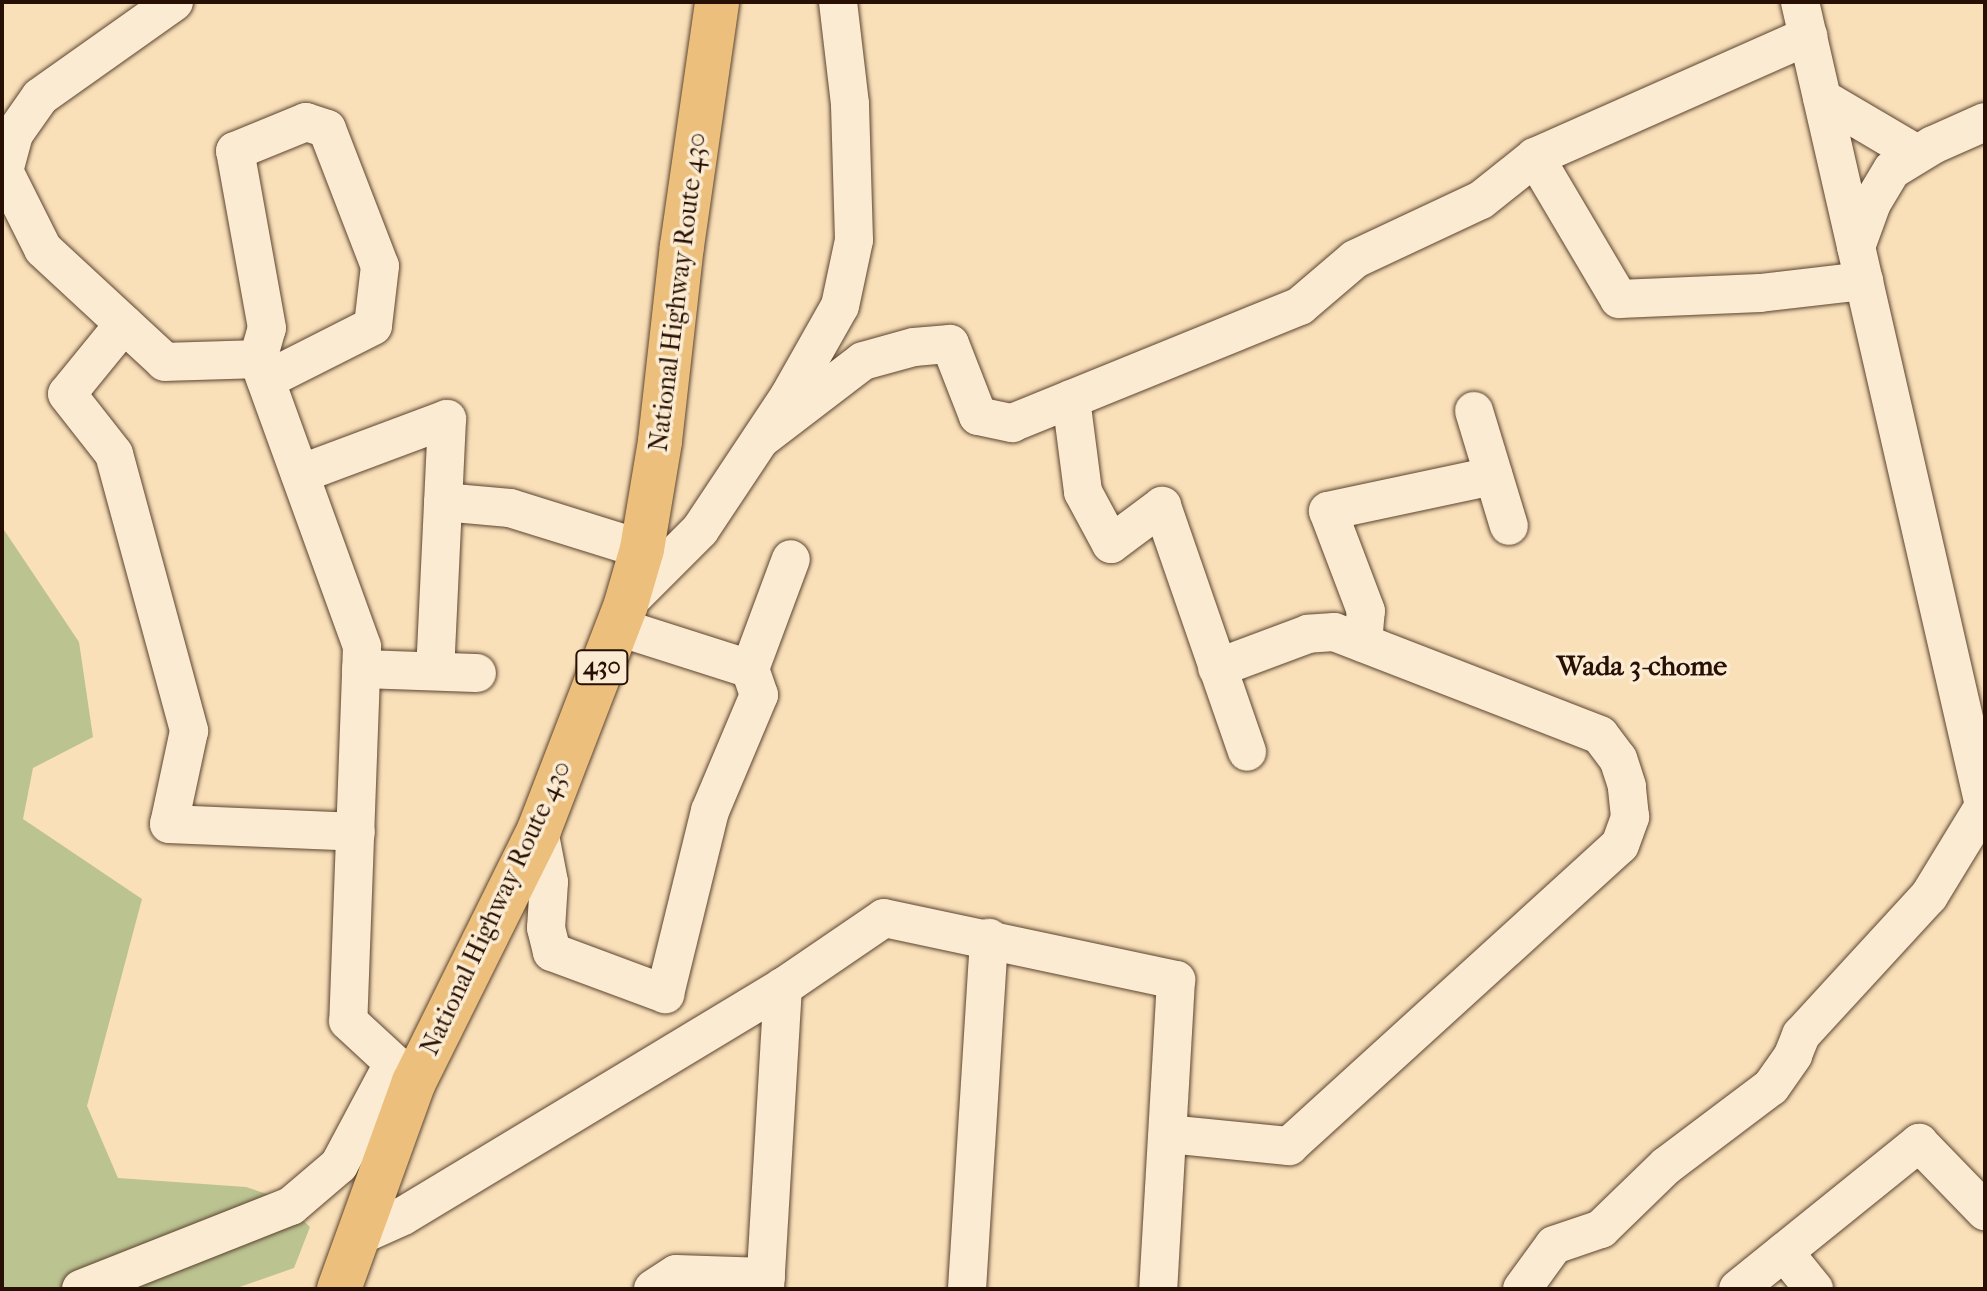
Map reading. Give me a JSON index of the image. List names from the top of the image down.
{
  "streets": {
    "highway": ["National Highway Route 430", "430"]
  },
  "districts": ["Wada 3-chome"]
}
